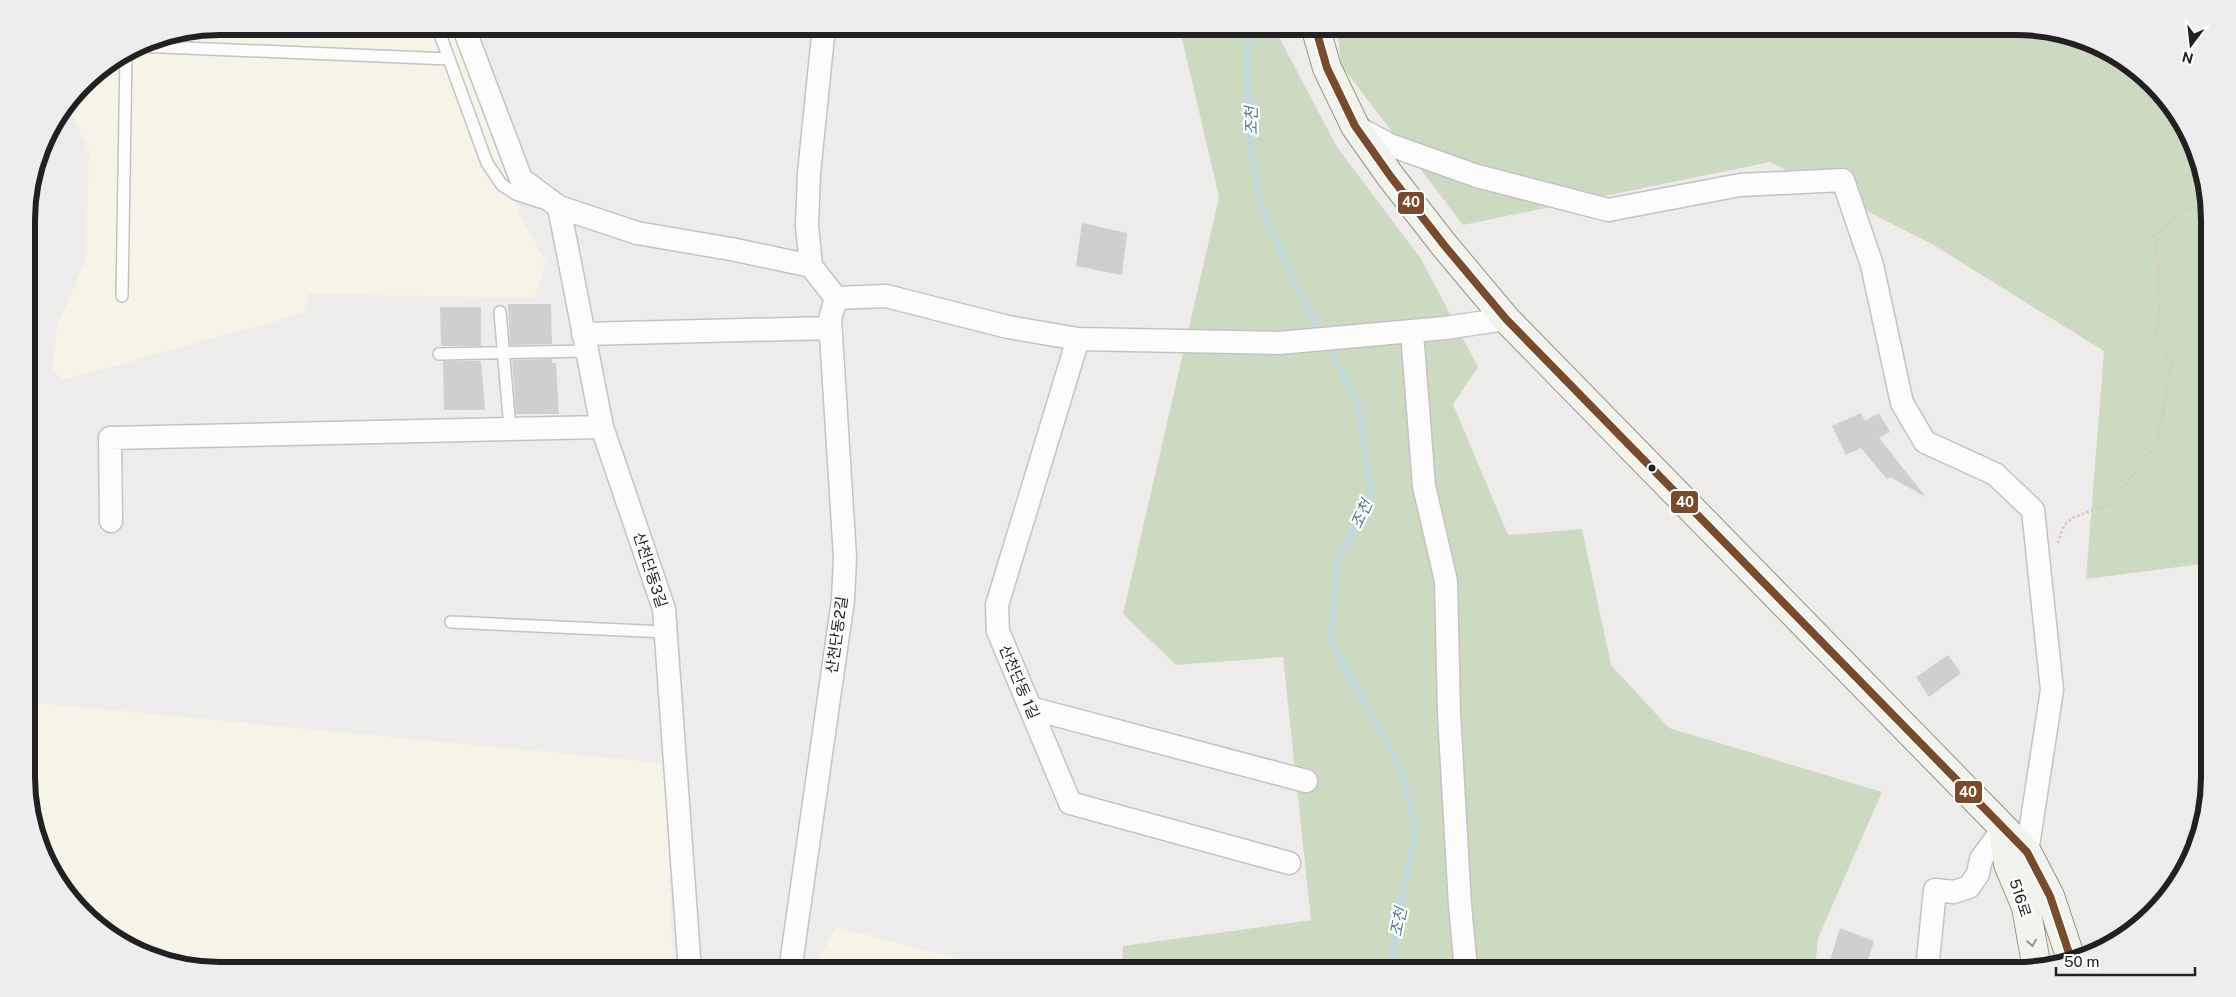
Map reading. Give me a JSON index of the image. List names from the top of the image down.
{
  "streets": {
    "main road": ["516로"],
    "street": ["산천단동3길", "산천단동2길", "산천단동 1길"]
  },
  "water": ["조천"],
  "lines": ["transit line 40"],
  "scale_bar": "50 m",
  "north": "bottom"
}
